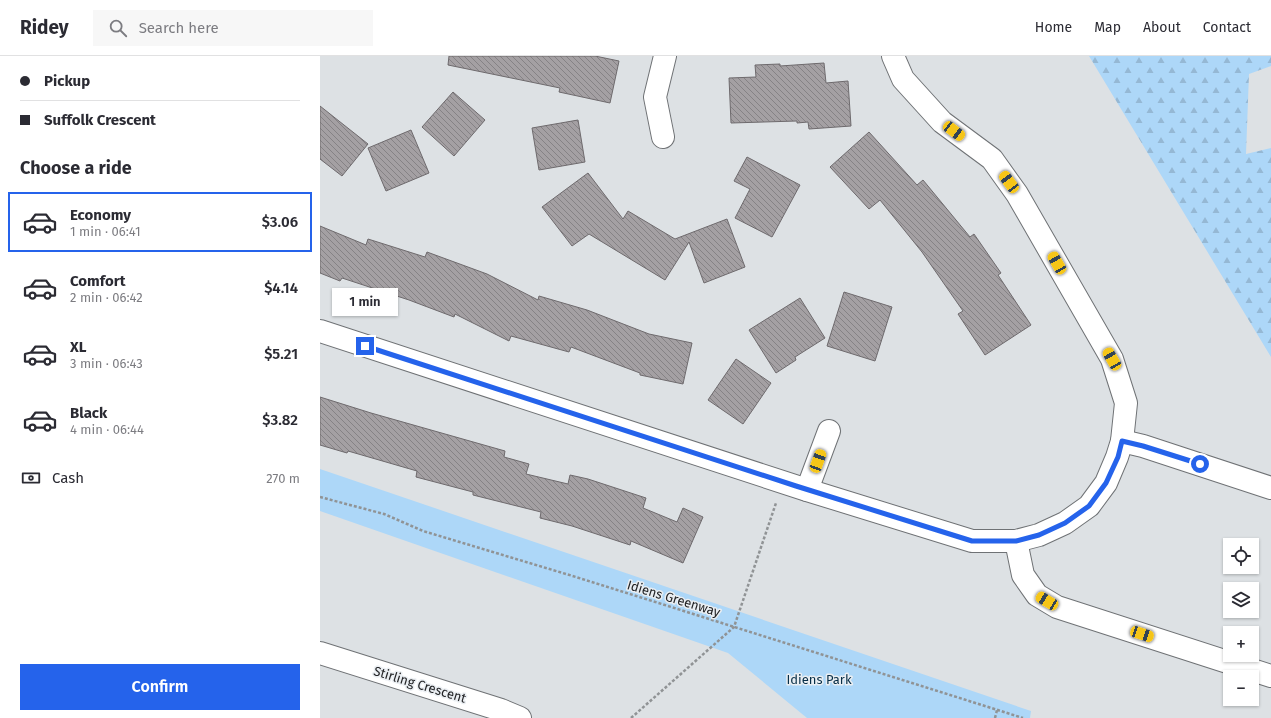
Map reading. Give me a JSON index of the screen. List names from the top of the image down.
{
  "streets": {
    "street": ["Stirling Crescent"],
    "path": ["Idiens Greenway"]
  },
  "parks": ["Idiens Park"],
  "page": {
    "header": "Ridey",
    "search": "Search here",
    "nav": [
      "Home",
      "Map",
      "About",
      "Contact"
    ],
    "banner": ["Pickup", "Suffolk Crescent"],
    "heading": "Choose a ride",
    "list": [
      {
        "name": "Economy",
        "note": "1 min · 06:41",
        "value": "$3.06"
      },
      {
        "name": "Comfort",
        "note": "2 min · 06:42",
        "value": "$4.14"
      },
      {
        "name": "XL",
        "note": "3 min · 06:43",
        "value": "$5.21"
      },
      {
        "name": "Black",
        "note": "4 min · 06:44",
        "value": "$3.82"
      }
    ],
    "bubble": "1 min",
    "pay": ["Cash", "270 m"],
    "map_buttons": ["+", "−"],
    "buttons": "Confirm"
  }
}
